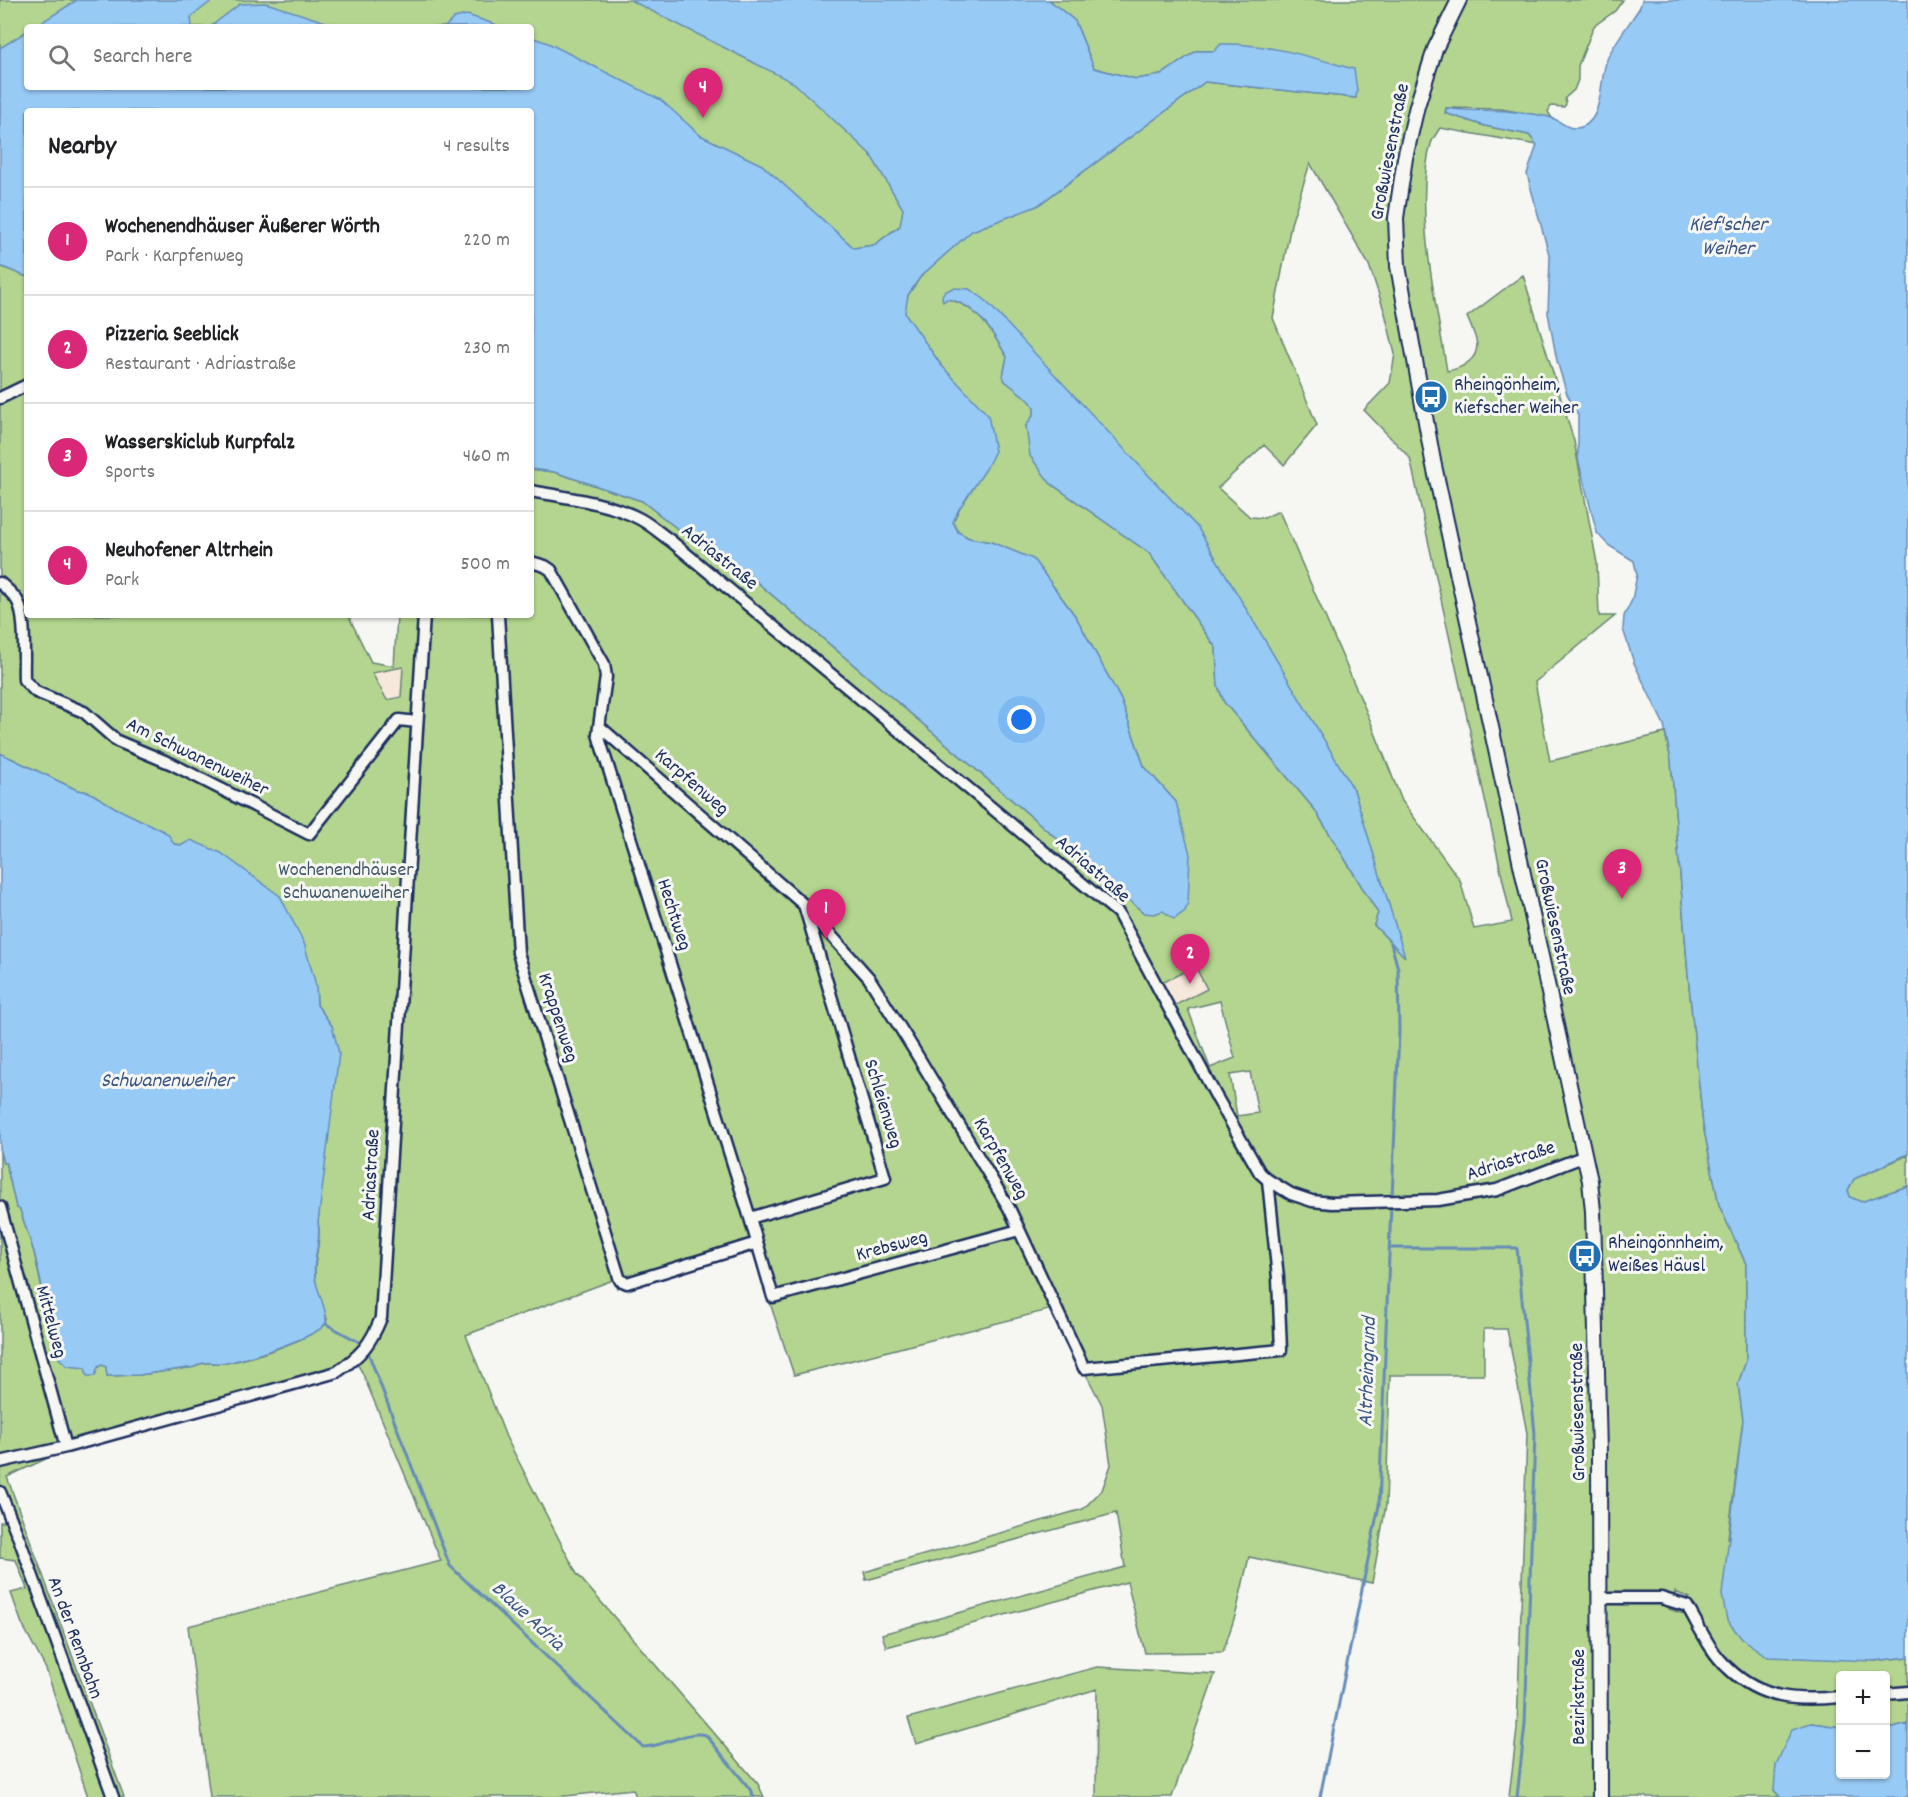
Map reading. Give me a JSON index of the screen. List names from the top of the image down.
{
  "streets": {
    "street": [
      "Großwiesenstraße",
      "Adriastraße",
      "Am Schwanenweiher",
      "Karpfenweg",
      "Hechtweg",
      "Krappenweg",
      "Schleienweg",
      "Krebsweg",
      "Mittelweg",
      "An der Rennbahn",
      "Bezirkstraße"
    ]
  },
  "crossings": [
    ["Großwiesenstraße", "Adriastraße"],
    ["Großwiesenstraße", "Bezirkstraße"],
    ["Adriastraße", "Am Schwanenweiher"],
    ["Adriastraße", "Karpfenweg"],
    ["Adriastraße", "Mittelweg"],
    ["Karpfenweg", "Hechtweg"],
    ["Karpfenweg", "Schleienweg"],
    ["Karpfenweg", "Krebsweg"],
    ["Hechtweg", "Krappenweg"],
    ["Hechtweg", "Schleienweg"],
    ["Hechtweg", "Krebsweg"]
  ],
  "water": [
    "Kief'scher Weiher",
    "Schwanenweiher",
    "Altrheingrund",
    "Blaue Adria"
  ],
  "parks": ["Wochenendhäuser Schwanenweiher"],
  "places": {
    "bus stop": ["Rheingönheim, Kiefscher Weiher", "Rheingönnheim, Weißes Häusl"]
  },
  "page": {
    "search": "Search here",
    "pins": [
      "4",
      "3",
      "1",
      "2"
    ],
    "heading": ["Nearby", "4 results"],
    "list": [
      {
        "mark": "1",
        "name": "Wochenendhäuser Äußerer Wörth",
        "note": "Park · Karpfenweg",
        "value": "220 m"
      },
      {
        "mark": "2",
        "name": "Pizzeria Seeblick",
        "note": "Restaurant · Adriastraße",
        "value": "230 m"
      },
      {
        "mark": "3",
        "name": "Wasserskiclub Kurpfalz",
        "note": "Sports",
        "value": "460 m"
      },
      {
        "mark": "4",
        "name": "Neuhofener Altrhein",
        "note": "Park",
        "value": "500 m"
      }
    ],
    "map_buttons": ["+", "−"]
  }
}
